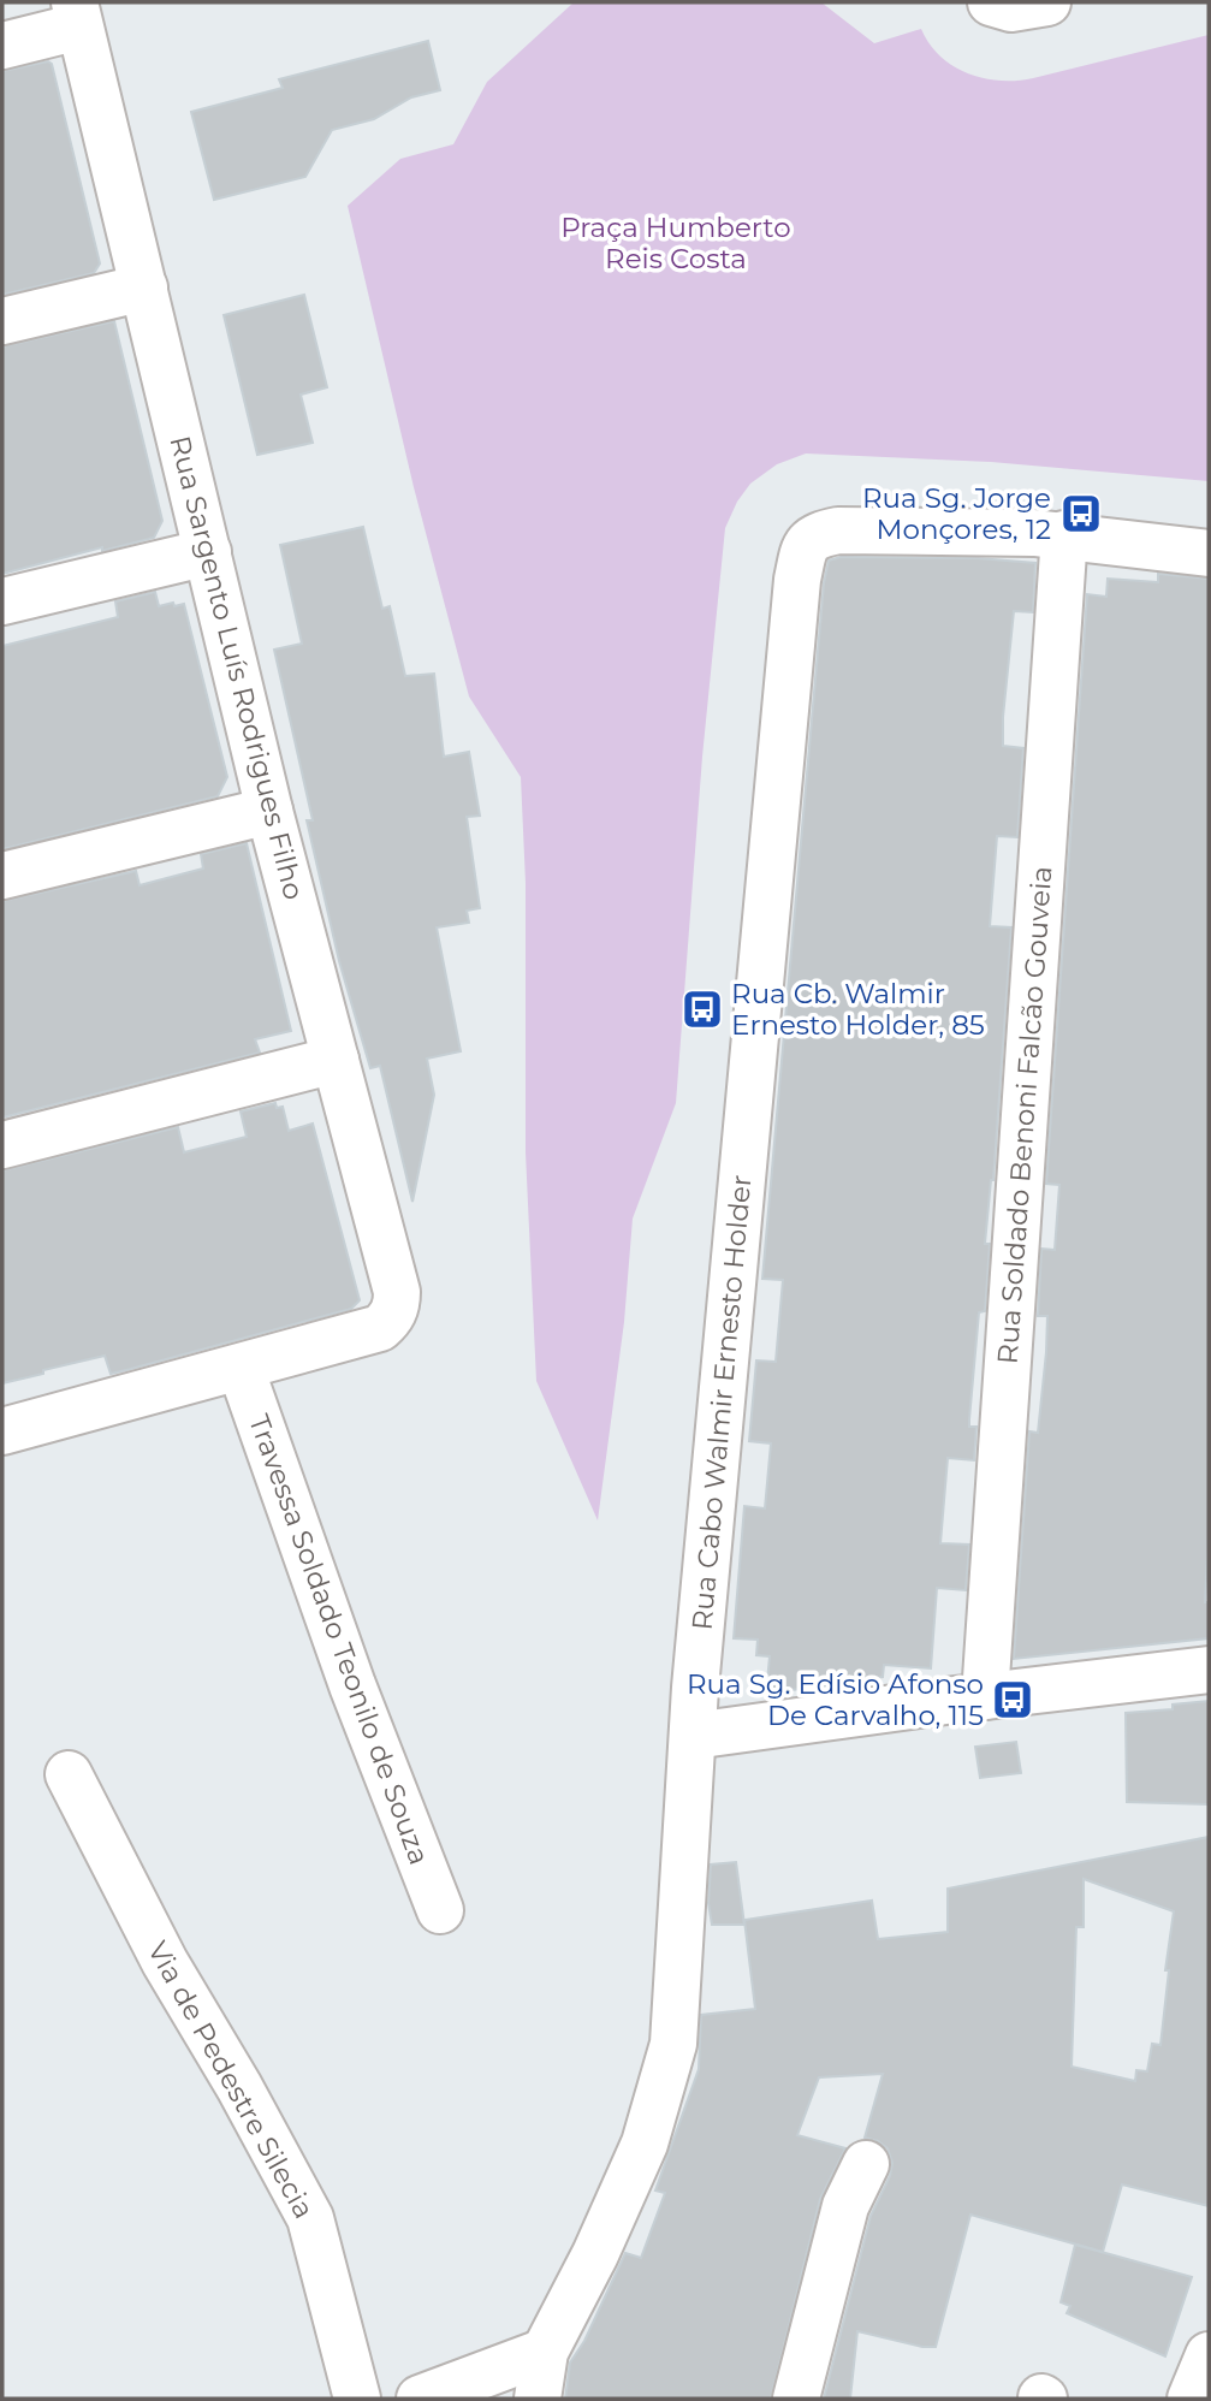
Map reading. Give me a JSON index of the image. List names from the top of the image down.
{
  "streets": {
    "street": [
      "Rua Sargento Luís Rodrigues Filho",
      "Rua Soldado Benoni Falcão Gouveia",
      "Rua Cabo Walmir Ernesto Holder",
      "Travessa Soldado Teonilo de Souza",
      "Via de Pedestre Silecia"
    ]
  },
  "crossings": [
    ["Rua Sargento Luís Rodrigues Filho", "Travessa Soldado Teonilo de Souza"],
    ["Rua Soldado Benoni Falcão Gouveia", "Rua Cabo Walmir Ernesto Holder"]
  ],
  "parks": ["Praça Humberto Reis Costa"],
  "places": {
    "bus stop": ["Rua Sg. Jorge Monçores, 12", "Rua Cb. Walmir Ernesto Holder, 85", "Rua Sg. Edísio Afonso De Carvalho, 115"]
  }
}
